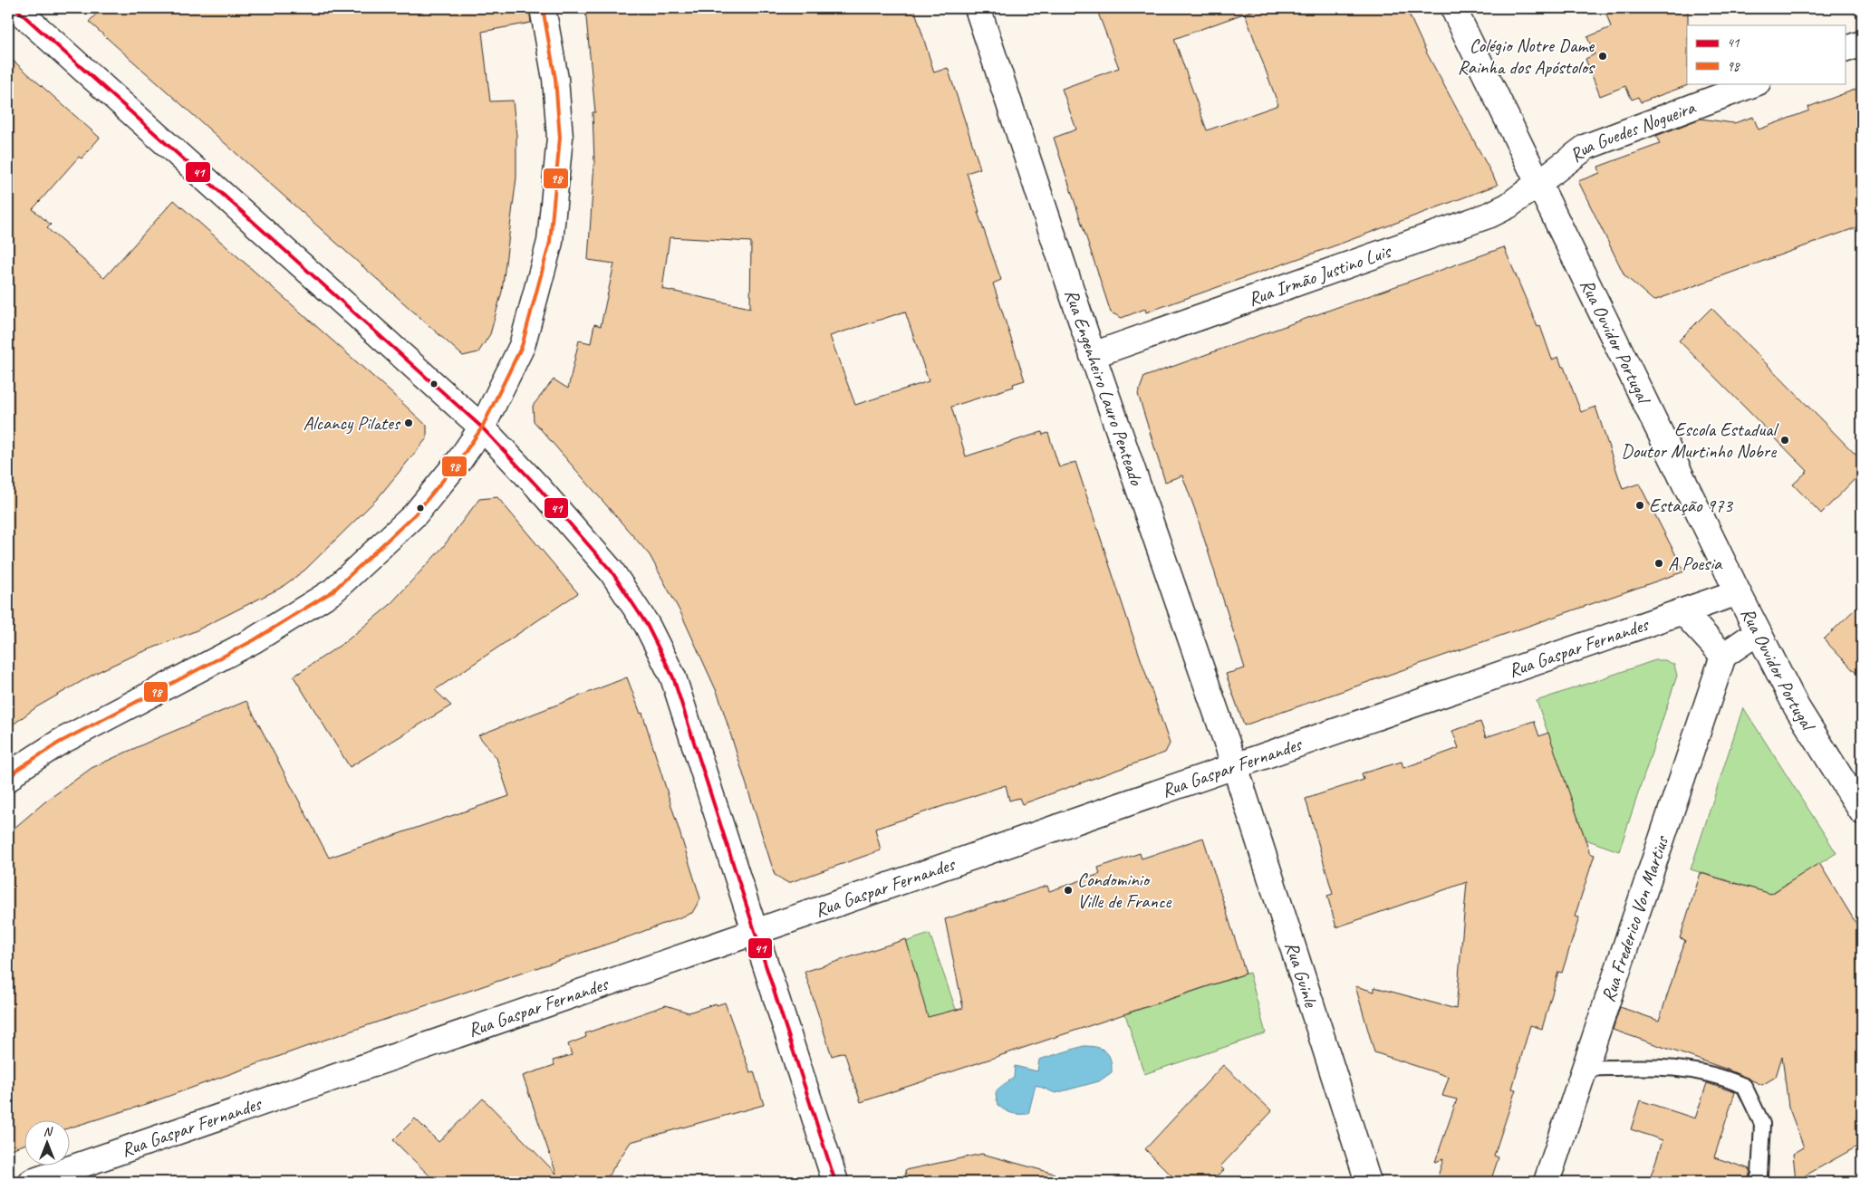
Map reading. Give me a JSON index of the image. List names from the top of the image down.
{
  "streets": {
    "street": [
      "Rua Guedes Nogueira",
      "Rua Irmão Justino Luis",
      "Rua Ouvidor Portugal",
      "Rua Engenheiro Lauro Penteado",
      "Rua Gaspar Fernandes",
      "Rua Frederico Von Martius",
      "Rua Guinle"
    ]
  },
  "crossings": [
    ["Rua Guedes Nogueira", "Rua Irmão Justino Luis"],
    ["Rua Guedes Nogueira", "Rua Ouvidor Portugal"],
    ["Rua Irmão Justino Luis", "Rua Ouvidor Portugal"],
    ["Rua Irmão Justino Luis", "Rua Engenheiro Lauro Penteado"],
    ["Rua Ouvidor Portugal", "Rua Gaspar Fernandes"],
    ["Rua Engenheiro Lauro Penteado", "Rua Gaspar Fernandes"],
    ["Rua Engenheiro Lauro Penteado", "Rua Guinle"],
    ["Rua Gaspar Fernandes", "Rua Guinle"]
  ],
  "places": [
    "Colégio Notre Dame Rainha dos Apóstolos",
    "Alcancy Pilates",
    "Escola Estadual Doutor Murtinho Nobre",
    "Estação 973",
    "A Poesia",
    "Condominio Ville de France"
  ],
  "lines": ["transit line 41", "transit line 98"],
  "legend": ["41", "98"],
  "north": "top"
}
